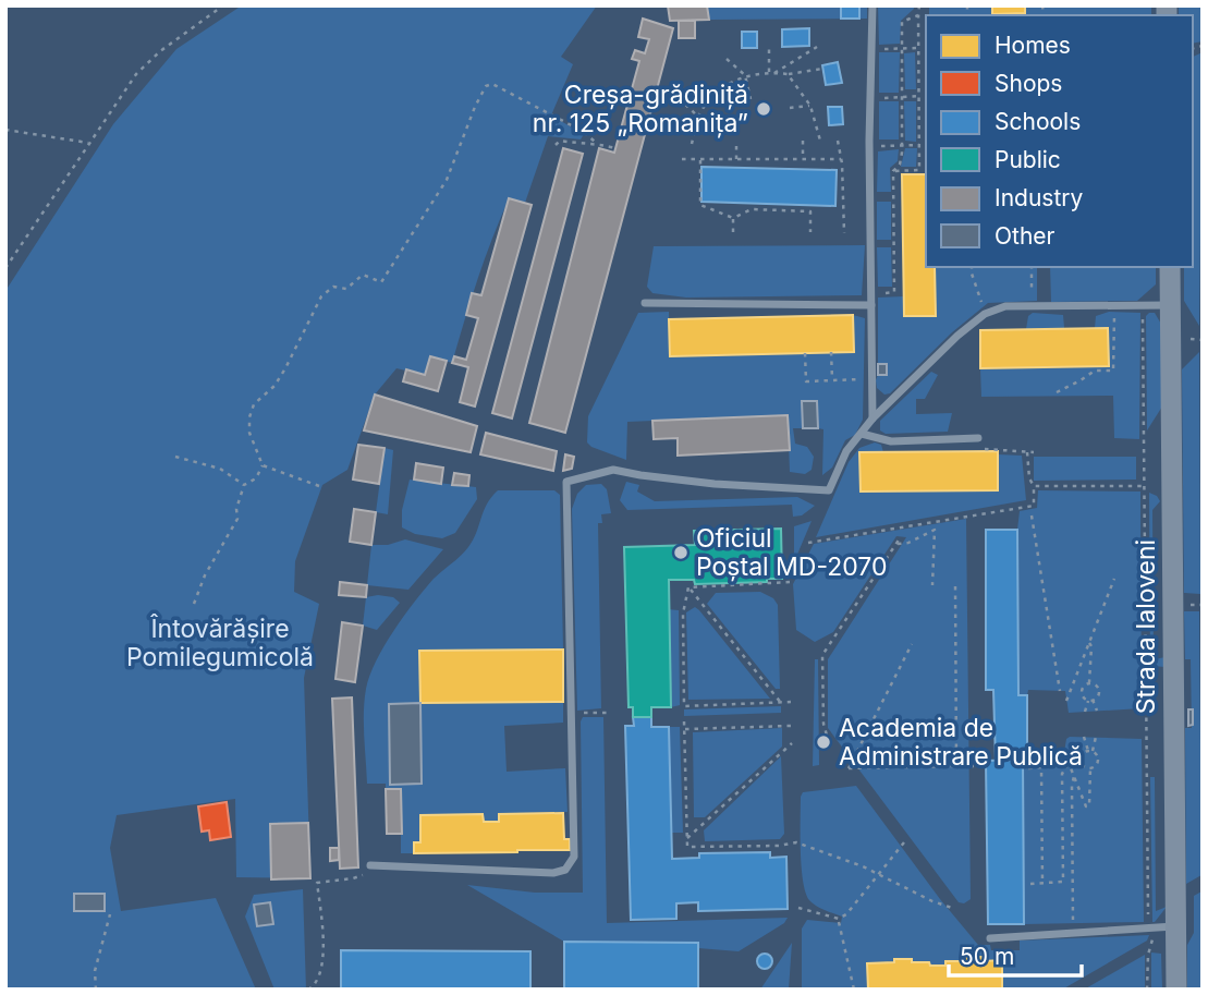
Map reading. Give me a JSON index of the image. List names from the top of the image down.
{
  "streets": {
    "street": ["Strada Ialoveni"]
  },
  "parks": ["Întovărășire Pomilegumicolă"],
  "places": ["Creșa-grădiniță nr. 125 „Romanița”", "Oficiul Poștal MD-2070", "Academia de Administrare Publică"],
  "legend": [
    "Homes",
    "Shops",
    "Schools",
    "Public",
    "Industry",
    "Other"
  ],
  "scale_bar": "50 m"
}
